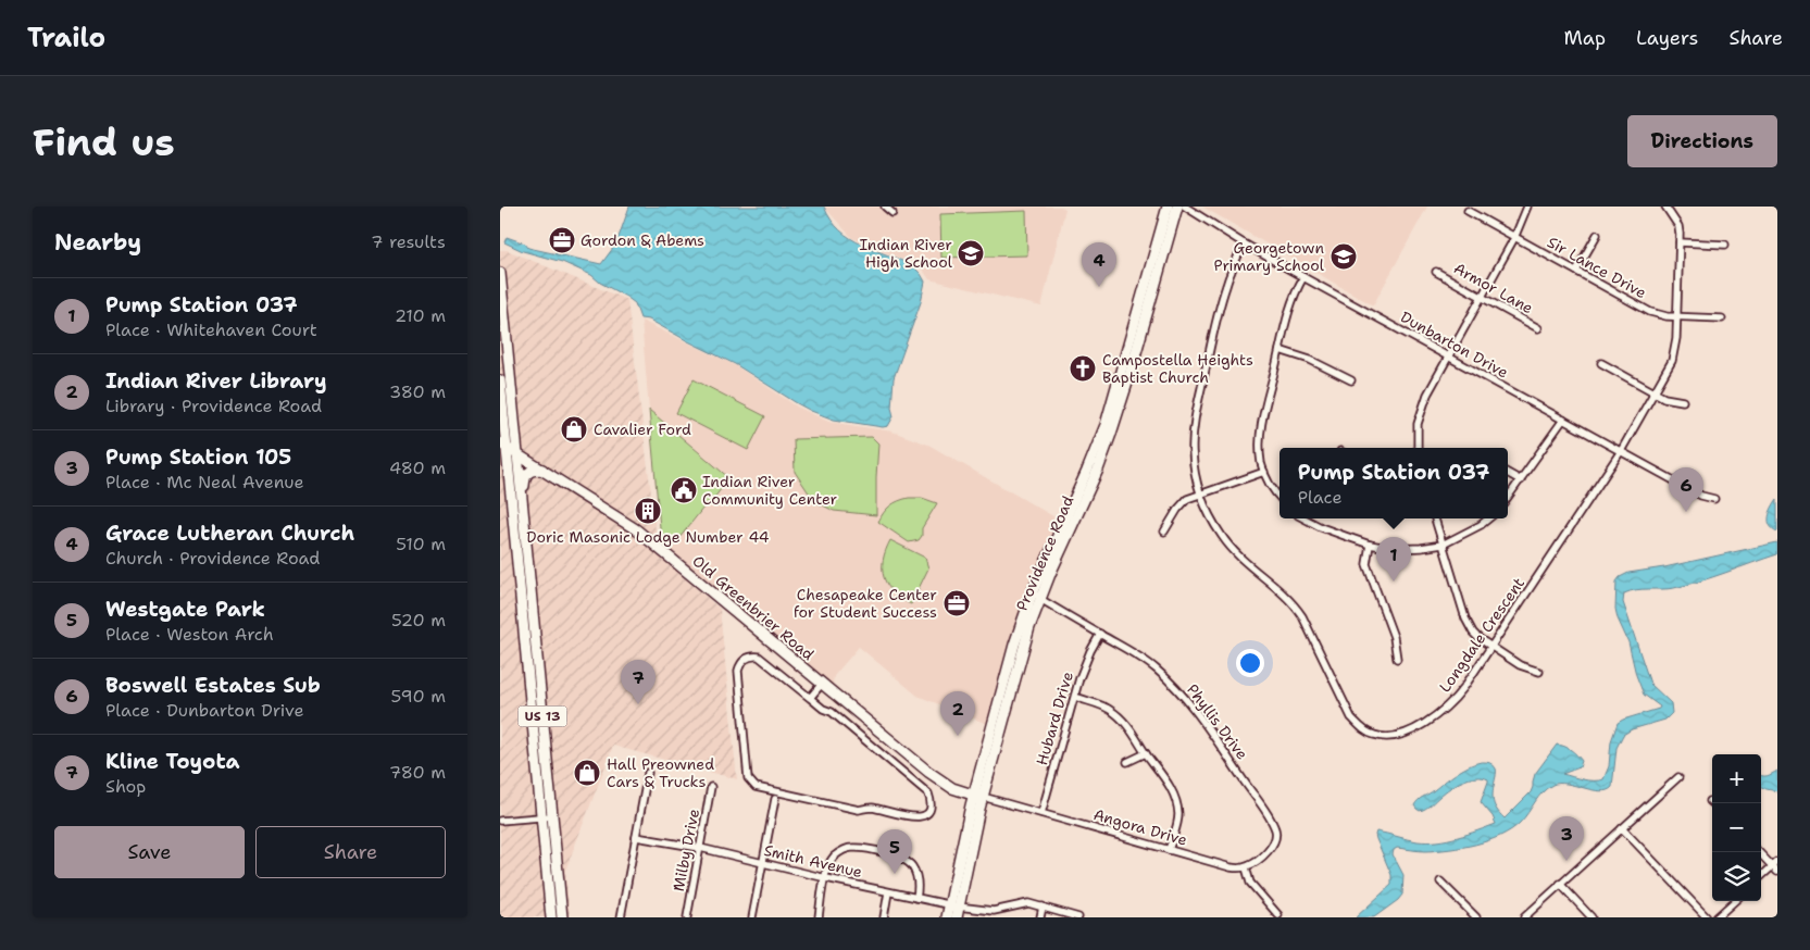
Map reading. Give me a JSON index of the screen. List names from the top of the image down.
{
  "streets": {
    "main road": ["Providence Road", "Old Greenbrier Road", "US 13"],
    "street": [
      "Sir Lance Drive",
      "Armor Lane",
      "Dunbarton Drive",
      "Longdale Crescent",
      "Hubard Drive",
      "Phyllis Drive",
      "Angora Drive",
      "Milby Drive",
      "Smith Avenue"
    ]
  },
  "crossings": [
    ["Sir Lance Drive", "Longdale Crescent"],
    ["Dunbarton Drive", "Longdale Crescent"],
    ["Providence Road", "Old Greenbrier Road"],
    ["Providence Road", "Phyllis Drive"],
    ["Providence Road", "Angora Drive"],
    ["Providence Road", "Smith Avenue"],
    ["Old Greenbrier Road", "US 13"],
    ["Old Greenbrier Road", "Angora Drive"],
    ["Hubard Drive", "Phyllis Drive"],
    ["Hubard Drive", "Angora Drive"],
    ["Phyllis Drive", "Angora Drive"],
    ["Milby Drive", "Smith Avenue"]
  ],
  "places": {
    "office": ["Gordon & Abems", "Chesapeake Center for Student Success"],
    "school or university": ["Indian River High School", "Georgetown Primary School"],
    "church": ["Campostella Heights Baptist Church"],
    "shop": ["Cavalier Ford", "Hall Preowned Cars & Trucks"],
    "public building": ["Indian River Community Center"],
    "building": ["Doric Masonic Lodge Number 44"]
  },
  "page": {
    "header": "Trailo",
    "nav": ["Map", "Layers", "Share"],
    "buttons": [
      "Directions",
      ["Save", "Share"]
    ],
    "title": "Find us",
    "heading": ["Nearby", "7 results"],
    "pins": [
      "4",
      "6",
      "1",
      "7",
      "2",
      "3",
      "5"
    ],
    "list": [
      {
        "mark": "1",
        "name": "Pump Station 037",
        "note": "Place · Whitehaven Court",
        "value": "210 m"
      },
      {
        "mark": "2",
        "name": "Indian River Library",
        "note": "Library · Providence Road",
        "value": "380 m"
      },
      {
        "mark": "3",
        "name": "Pump Station 105",
        "note": "Place · Mc Neal Avenue",
        "value": "480 m"
      },
      {
        "mark": "4",
        "name": "Grace Lutheran Church",
        "note": "Church · Providence Road",
        "value": "510 m"
      },
      {
        "mark": "5",
        "name": "Westgate Park",
        "note": "Place · Weston Arch",
        "value": "520 m"
      },
      {
        "mark": "6",
        "name": "Boswell Estates Sub",
        "note": "Place · Dunbarton Drive",
        "value": "590 m"
      },
      {
        "mark": "7",
        "name": "Kline Toyota",
        "note": "Shop",
        "value": "780 m"
      }
    ],
    "popup": ["Pump Station 037", "Place"],
    "map_buttons": ["+", "−"]
  }
}
